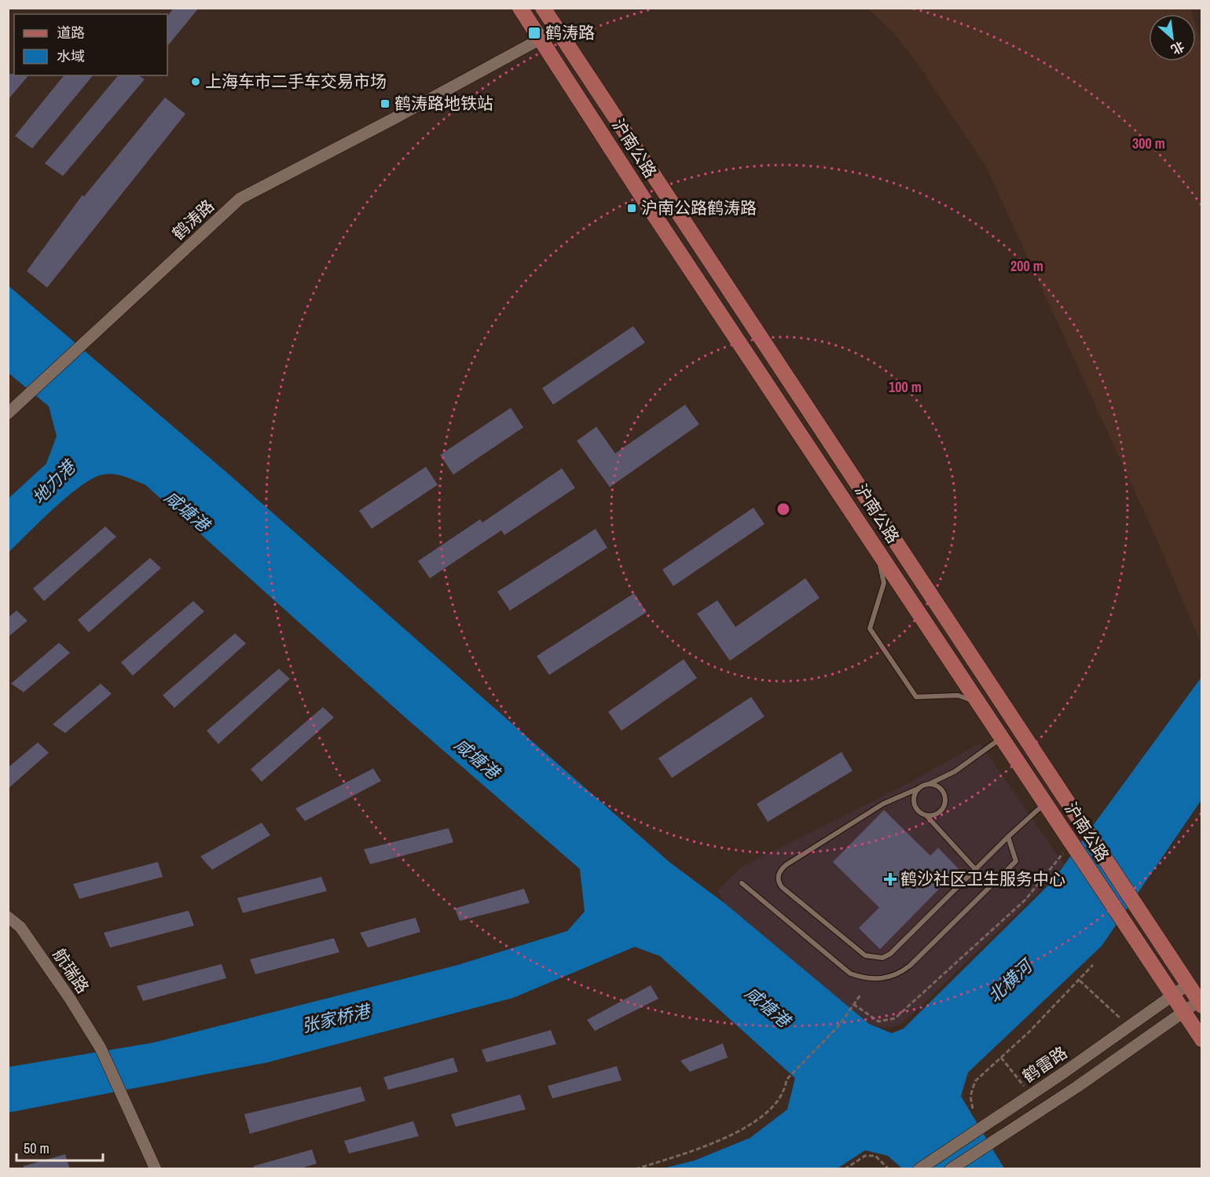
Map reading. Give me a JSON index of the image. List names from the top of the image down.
{
  "streets": {
    "main road": ["沪南公路"],
    "street": ["鹤涛路", "航瑞路", "鹤雷路"]
  },
  "crossings": [
    ["沪南公路", "鹤涛路"],
    ["沪南公路", "鹤雷路"]
  ],
  "water": [
    "地力港",
    "咸塘港",
    "北横河",
    "张家桥港"
  ],
  "places": {
    "transit": ["鹤涛路", "鹤涛路地铁站", "沪南公路鹤涛路"],
    "other": ["上海车市二手车交易市场"],
    "health": ["鹤沙社区卫生服务中心"]
  },
  "legend": ["道路", "水域"],
  "scale_bar": "50 m",
  "north": "bottom right",
  "rings": ["300 m", "200 m", "100 m"]
}
